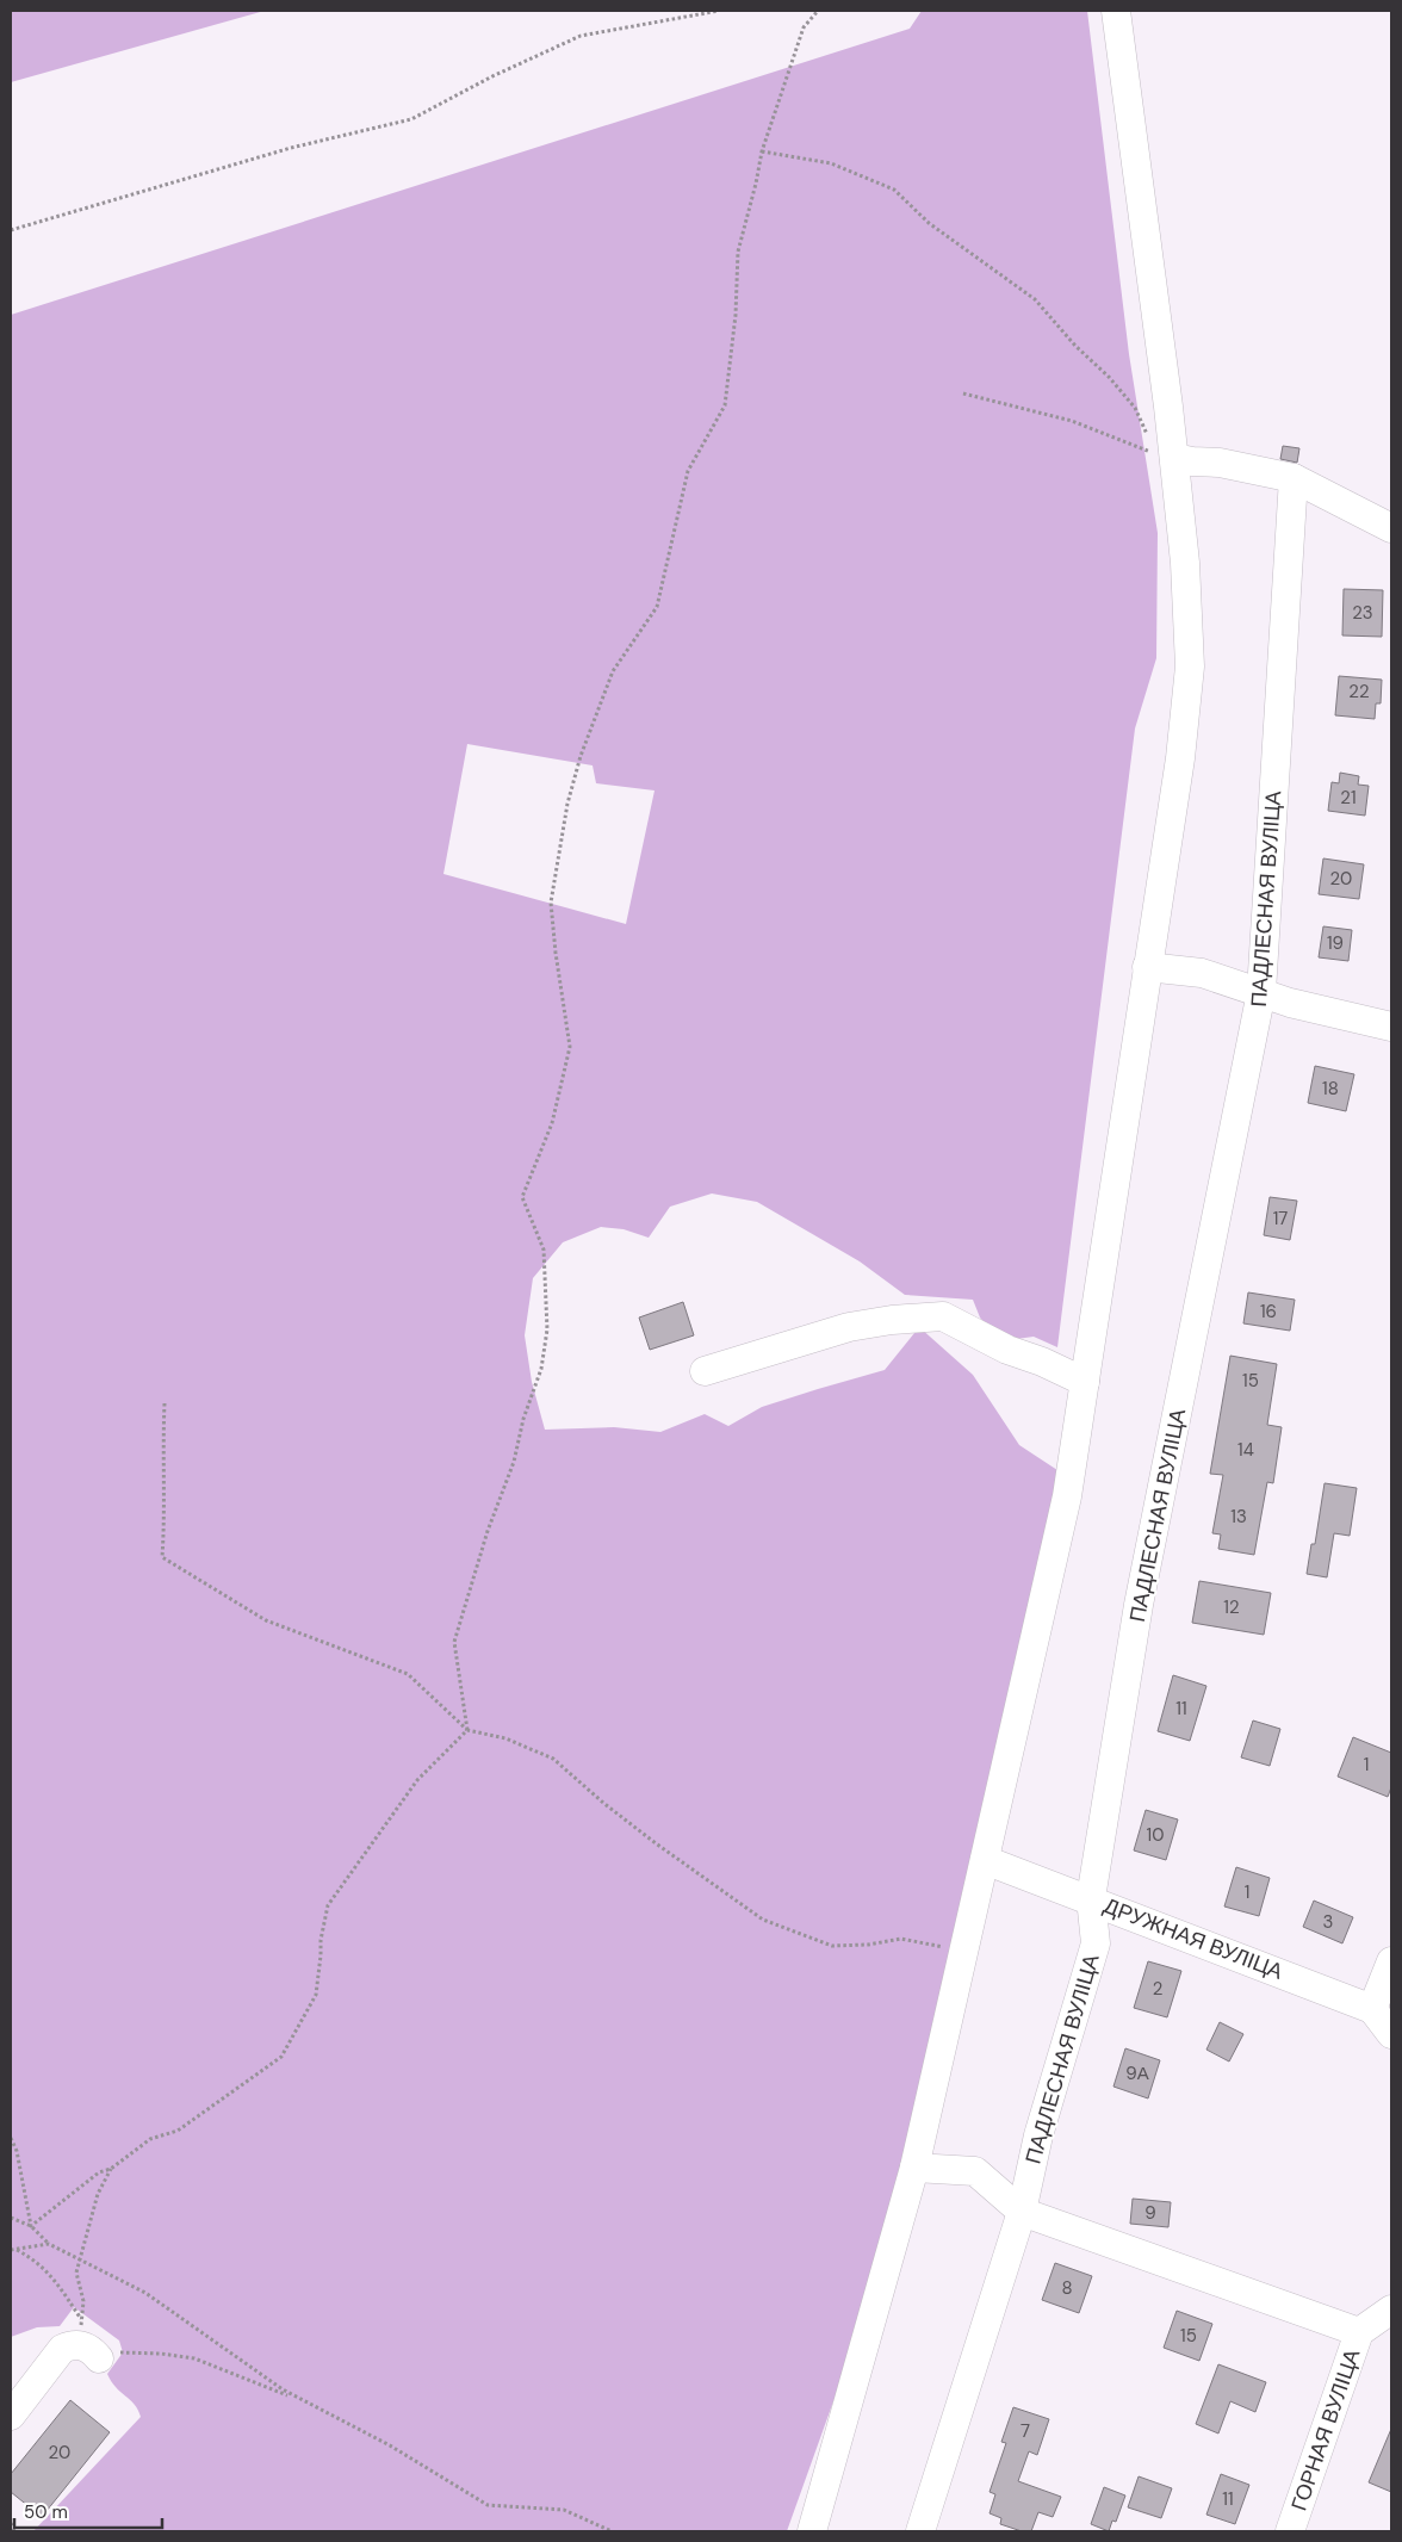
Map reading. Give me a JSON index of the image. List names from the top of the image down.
{
  "streets": {
    "street": ["ПАДЛЕСНАЯ ВУЛІЦА", "ДРУЖНАЯ ВУЛІЦА", "ГОРНАЯ ВУЛІЦА"]
  },
  "crossings": [
    ["ПАДЛЕСНАЯ ВУЛІЦА", "ДРУЖНАЯ ВУЛІЦА"]
  ],
  "house_numbers": [
    "23",
    "22",
    "21",
    "20",
    "19",
    "18",
    "17",
    "16",
    "15",
    "14",
    "13",
    "12",
    "11",
    "1",
    "10",
    "1",
    "3",
    "2",
    "9А",
    "9",
    "8",
    "15",
    "7",
    "20",
    "11"
  ],
  "scale_bar": "50 m"
}
